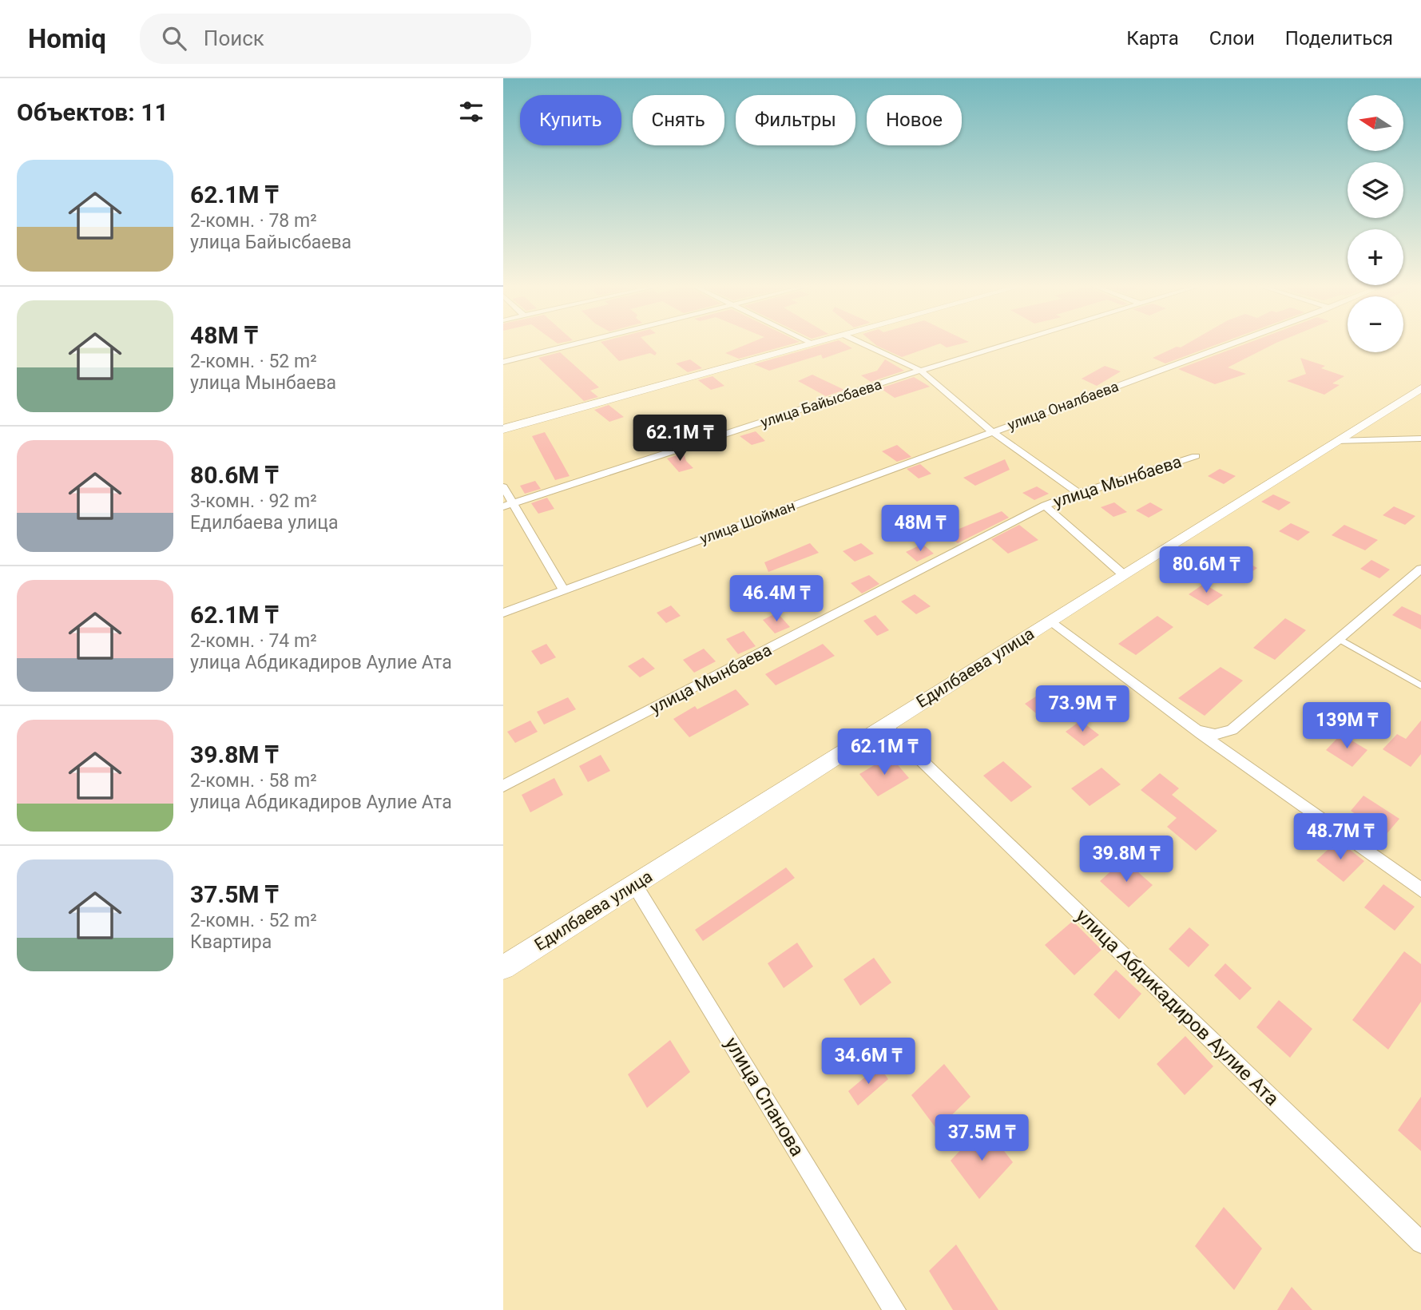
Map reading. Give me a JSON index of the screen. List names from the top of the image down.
{
  "streets": {
    "street": [
      "улица Байысбаева",
      "улица Оналбаева",
      "улица Мынбаева",
      "улица Шойман",
      "Едилбаева улица",
      "улица Абдикадиров Аулие Ата",
      "улица Спанова"
    ]
  },
  "crossings": [
    ["улица Оналбаева", "улица Шойман"],
    ["Едилбаева улица", "улица Абдикадиров Аулие Ата"],
    ["Едилбаева улица", "улица Спанова"]
  ],
  "north": "left",
  "page": {
    "header": "Homiq",
    "search": "Поиск",
    "nav": ["Карта", "Слои", "Поделиться"],
    "heading": "Объектов: 11",
    "map_buttons": ["+", "−"],
    "chip": [
      "Купить",
      "Снять",
      "Фильтры",
      "Новое"
    ],
    "list": [
      {
        "name": "62.1M ₸",
        "note": "2-комн. · 78 m² · улица Байысбаева"
      },
      {
        "name": "48M ₸",
        "note": "2-комн. · 52 m² · улица Мынбаева"
      },
      {
        "name": "80.6M ₸",
        "note": "3-комн. · 92 m² · Едилбаева улица"
      },
      {
        "name": "62.1M ₸",
        "note": "2-комн. · 74 m² · улица Абдикадиров Аулие Ата"
      },
      {
        "name": "39.8M ₸",
        "note": "2-комн. · 58 m² · улица Абдикадиров Аулие Ата"
      },
      {
        "name": "37.5M ₸",
        "note": "2-комн. · 52 m² · Квартира"
      }
    ],
    "price": [
      "62.1M ₸",
      "48M ₸",
      "80.6M ₸",
      "46.4M ₸",
      "73.9M ₸",
      "139M ₸",
      "62.1M ₸",
      "48.7M ₸",
      "39.8M ₸",
      "34.6M ₸",
      "37.5M ₸"
    ]
  }
}
